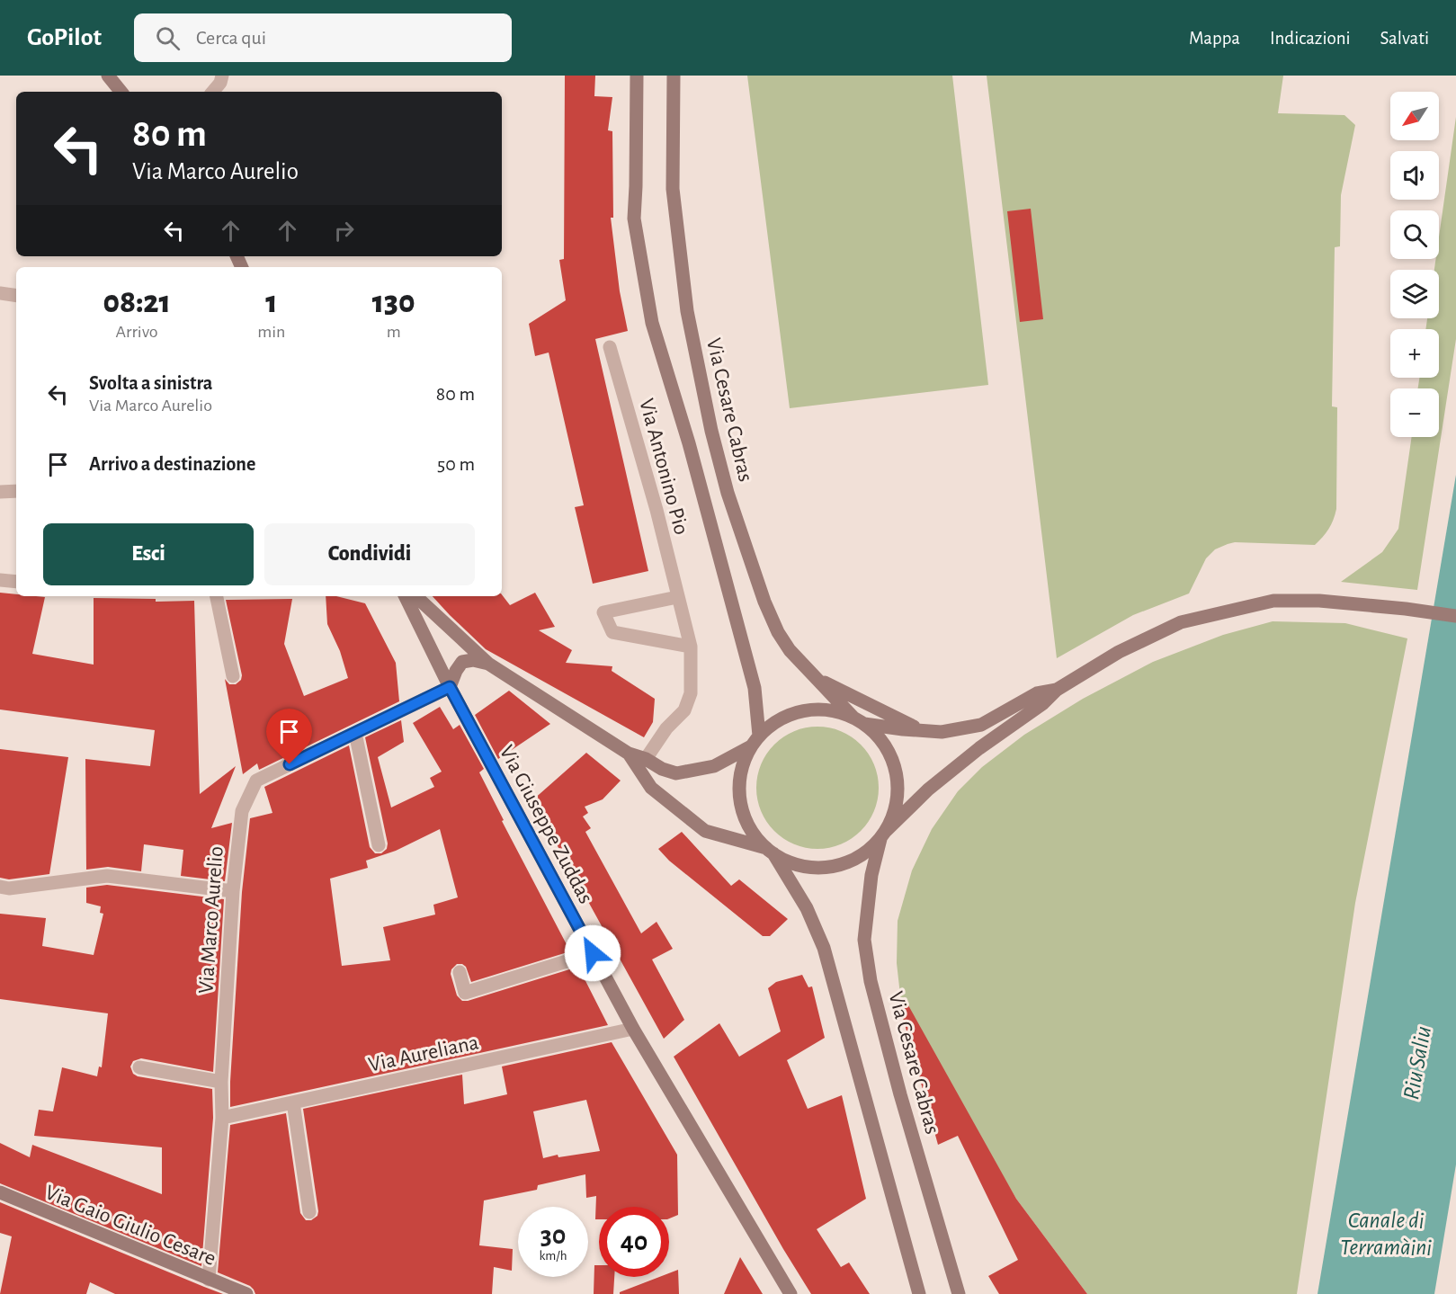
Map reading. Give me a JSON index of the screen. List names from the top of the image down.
{
  "streets": {
    "main road": ["Via Cesare Cabras", "Via Giuseppe Zuddas", "Via Gaio Giulio Cesare"],
    "street": ["Via Antonino Pio", "Via Marco Aurelio", "Via Aureliana"]
  },
  "crossings": [
    ["Via Giuseppe Zuddas", "Via Marco Aurelio"],
    ["Via Giuseppe Zuddas", "Via Aureliana"],
    ["Via Marco Aurelio", "Via Aureliana"],
    ["Via Marco Aurelio", "Via Gaio Giulio Cesare"]
  ],
  "water": ["Riu Saliu", "Canale di Terramàini"],
  "north": "bottom left",
  "page": {
    "header": "GoPilot",
    "search": "Cerca qui",
    "nav": ["Mappa", "Indicazioni", "Salvati"],
    "map_buttons": ["+", "−"],
    "turn": ["80 m", "Via Marco Aurelio"],
    "eta": [
      "08:21",
      "Arrivo",
      "1",
      "min",
      "130",
      "m"
    ],
    "list": [
      {
        "name": "Svolta a sinistra",
        "note": "Via Marco Aurelio",
        "value": "80 m"
      },
      {
        "name": "Arrivo a destinazione",
        "value": "50 m"
      }
    ],
    "buttons": ["Esci", "Condividi"],
    "speed": "30 km/h",
    "limit": "40"
  }
}
